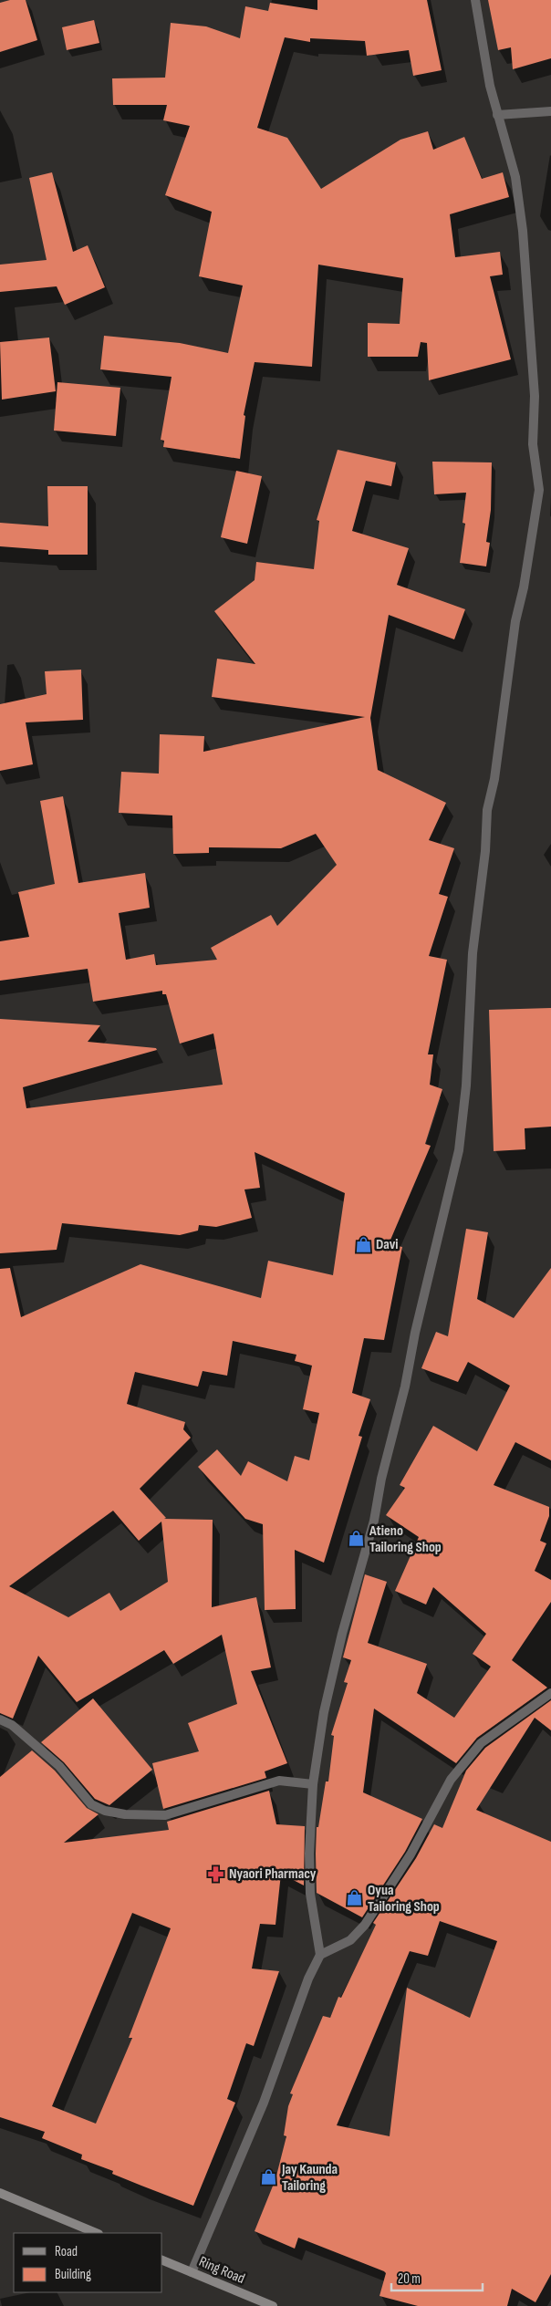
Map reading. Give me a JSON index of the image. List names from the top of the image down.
{
  "streets": {
    "main road": ["Ring Road"]
  },
  "places": {
    "shop": [
      "Davi",
      "Atieno Tailoring Shop",
      "Oyua Tailoring Shop",
      "Jay Kaunda Tailoring"
    ],
    "pharmacy": ["Nyaori Pharmacy"]
  },
  "legend": ["Road", "Building"],
  "scale_bar": "20 m"
}
